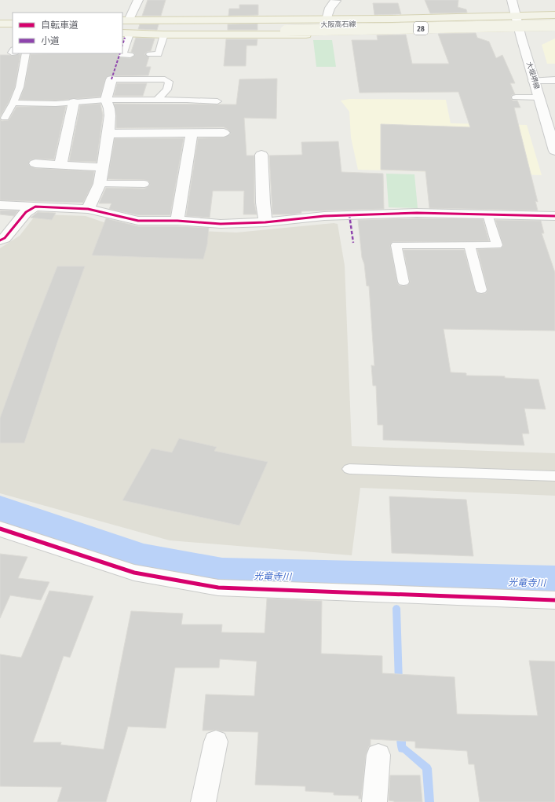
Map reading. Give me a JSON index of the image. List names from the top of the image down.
{
  "streets": {
    "main road": ["大阪高石線", "28"],
    "street": ["大堀堺線"]
  },
  "water": ["光竜寺川"],
  "legend": ["自転車道", "小道"]
}
